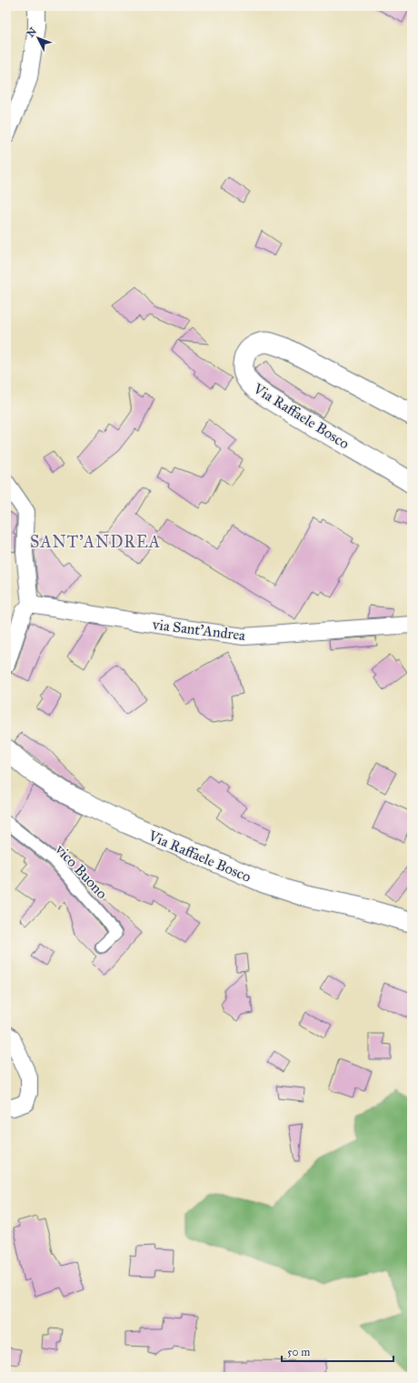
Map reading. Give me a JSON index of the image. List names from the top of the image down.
{
  "streets": {
    "street": ["Via Raffaele Bosco", "via Sant'Andrea", "vico Buono"]
  },
  "districts": ["SANT'ANDREA"],
  "scale_bar": "50 m",
  "north": "top left"
}
